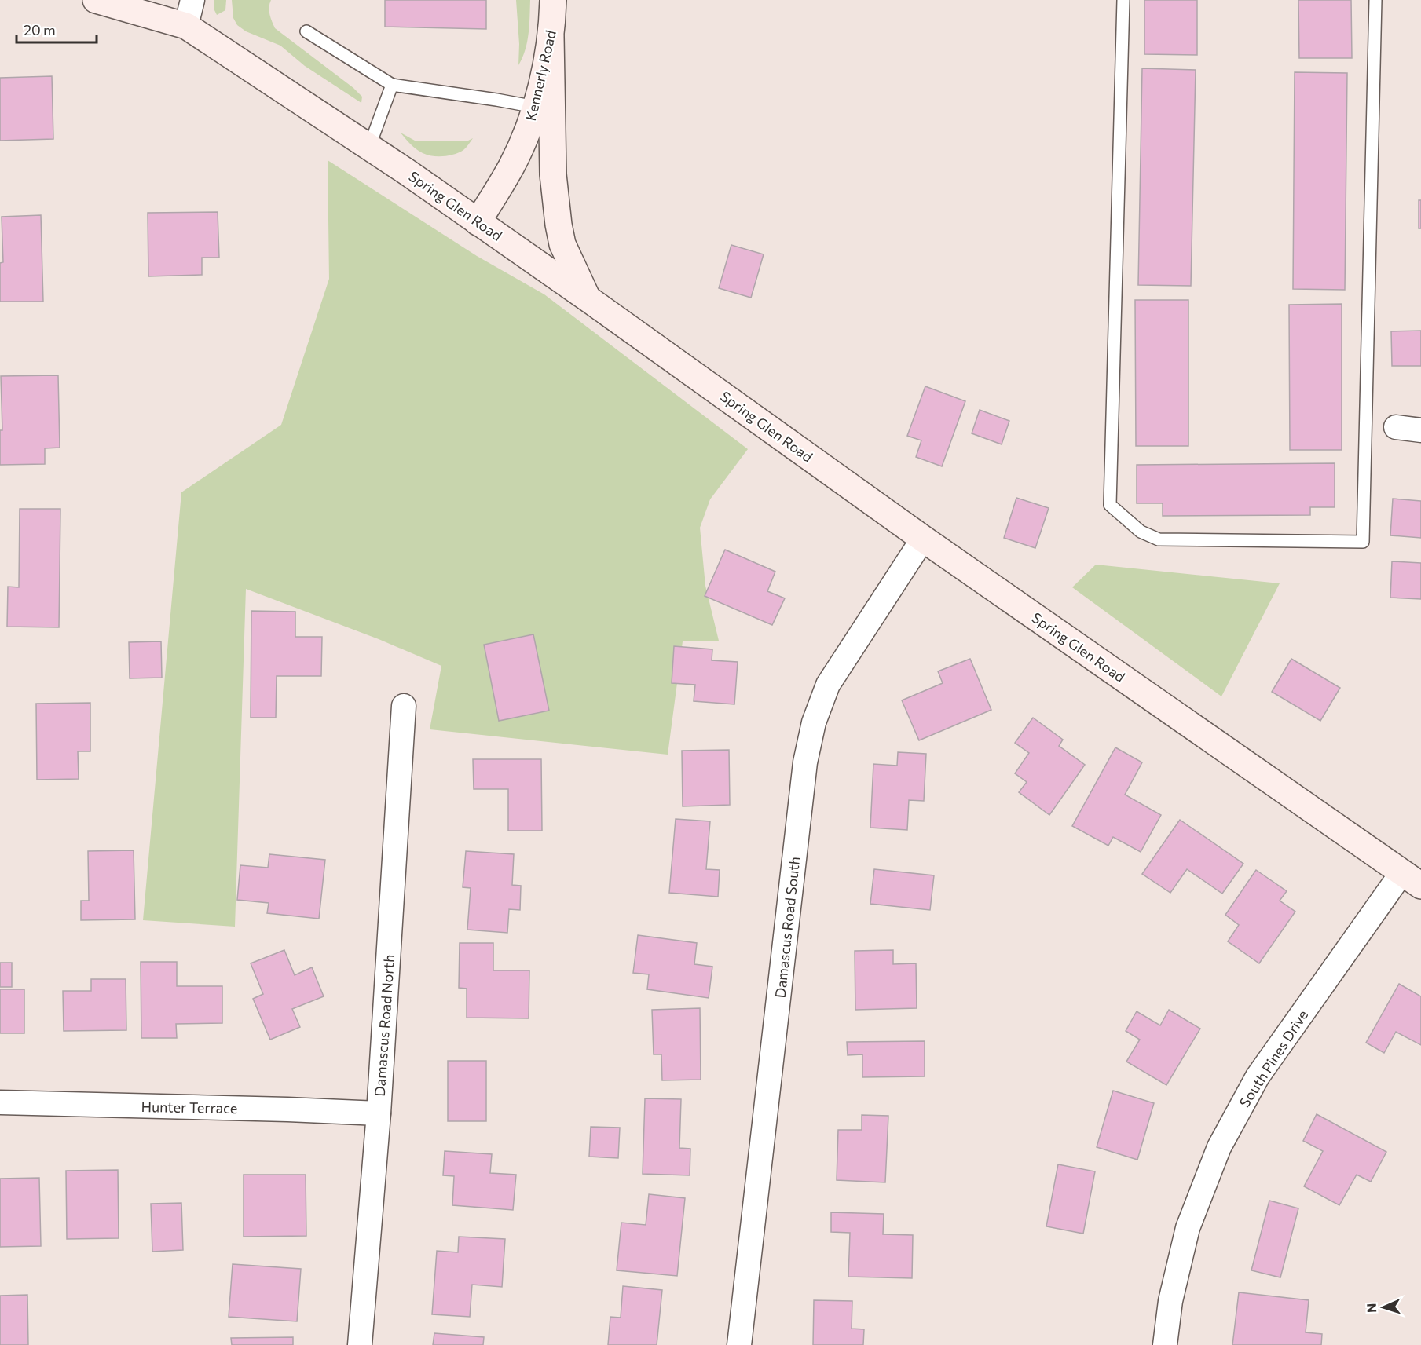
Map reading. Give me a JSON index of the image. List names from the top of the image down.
{
  "streets": {
    "street": [
      "Kennerly Road",
      "Spring Glen Road",
      "Damascus Road South",
      "Damascus Road North",
      "South Pines Drive",
      "Hunter Terrace"
    ]
  },
  "crossings": [
    ["Kennerly Road", "Spring Glen Road"],
    ["Spring Glen Road", "Damascus Road South"],
    ["Spring Glen Road", "South Pines Drive"],
    ["Damascus Road North", "Hunter Terrace"]
  ],
  "scale_bar": "20 m",
  "north": "left"
}
